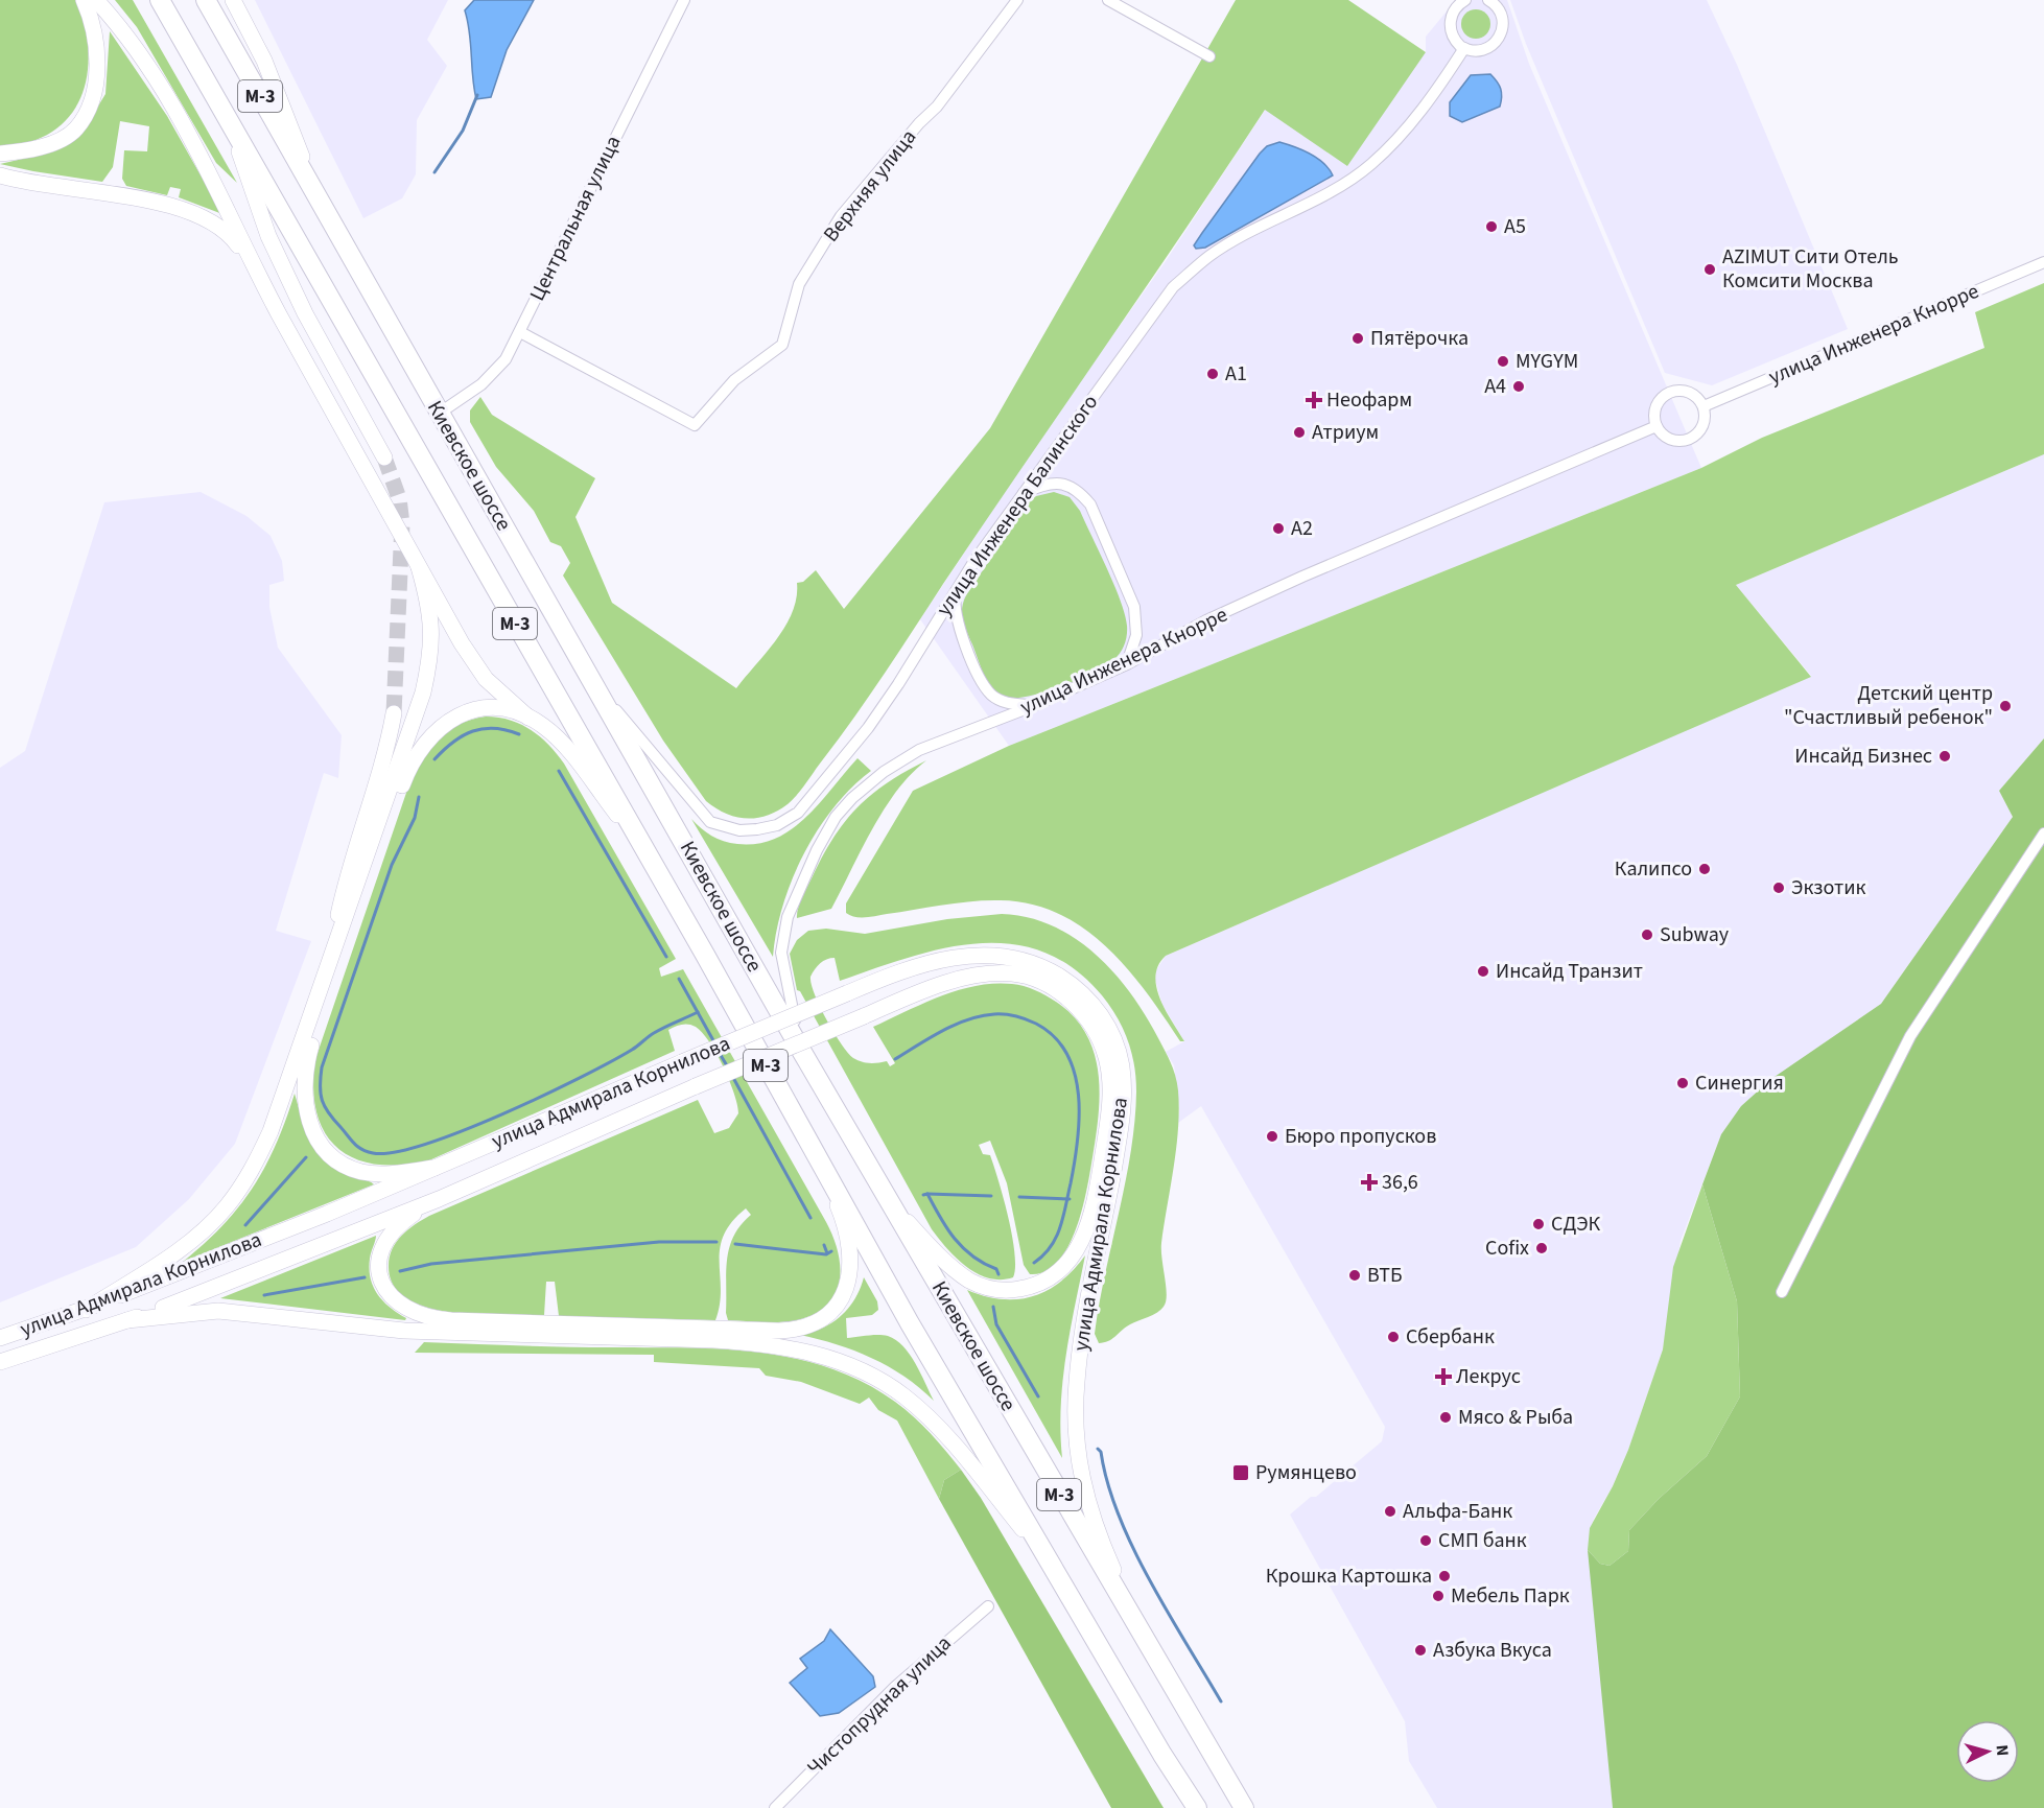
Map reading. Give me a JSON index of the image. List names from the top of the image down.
{
  "streets": {
    "highway": ["М-3", "Киевское шоссе"],
    "main road": ["улица Адмирала Корнилова"],
    "street": [
      "Верхняя улица",
      "Центральная улица",
      "улица Инженера Кнорре",
      "улица Инженера Балинского",
      "Чистопрудная улица"
    ]
  },
  "crossings": [
    ["Верхняя улица", "Центральная улица"],
    ["Центральная улица", "Киевское шоссе"],
    ["улица Инженера Кнорре", "Киевское шоссе"],
    ["улица Инженера Кнорре", "улица Инженера Балинского"],
    ["Киевское шоссе", "улица Инженера Балинского"],
    ["Киевское шоссе", "улица Адмирала Корнилова"]
  ],
  "places": {
    "other": [
      "А5",
      "AZIMUT Сити Отель Комсити Москва",
      "Пятёрочка",
      "MYGYM",
      "А1",
      "А4",
      "Атриум",
      "А2",
      "Детский центр \"Счастливый ребенок\"",
      "Инсайд Бизнес",
      "Калипсо",
      "Экзотик",
      "Subway",
      "Инсайд Транзит",
      "Синергия",
      "Бюро пропусков",
      "СДЭК",
      "Cofix",
      "ВТБ",
      "Сбербанк",
      "Мясо & Рыба",
      "Альфа-Банк",
      "СМП банк",
      "Крошка Картошка",
      "Мебель Парк",
      "Азбука Вкуса"
    ],
    "health": ["Неофарм", "36,6", "Лекрус"],
    "transit": ["Румянцево"]
  },
  "north": "right"
}
